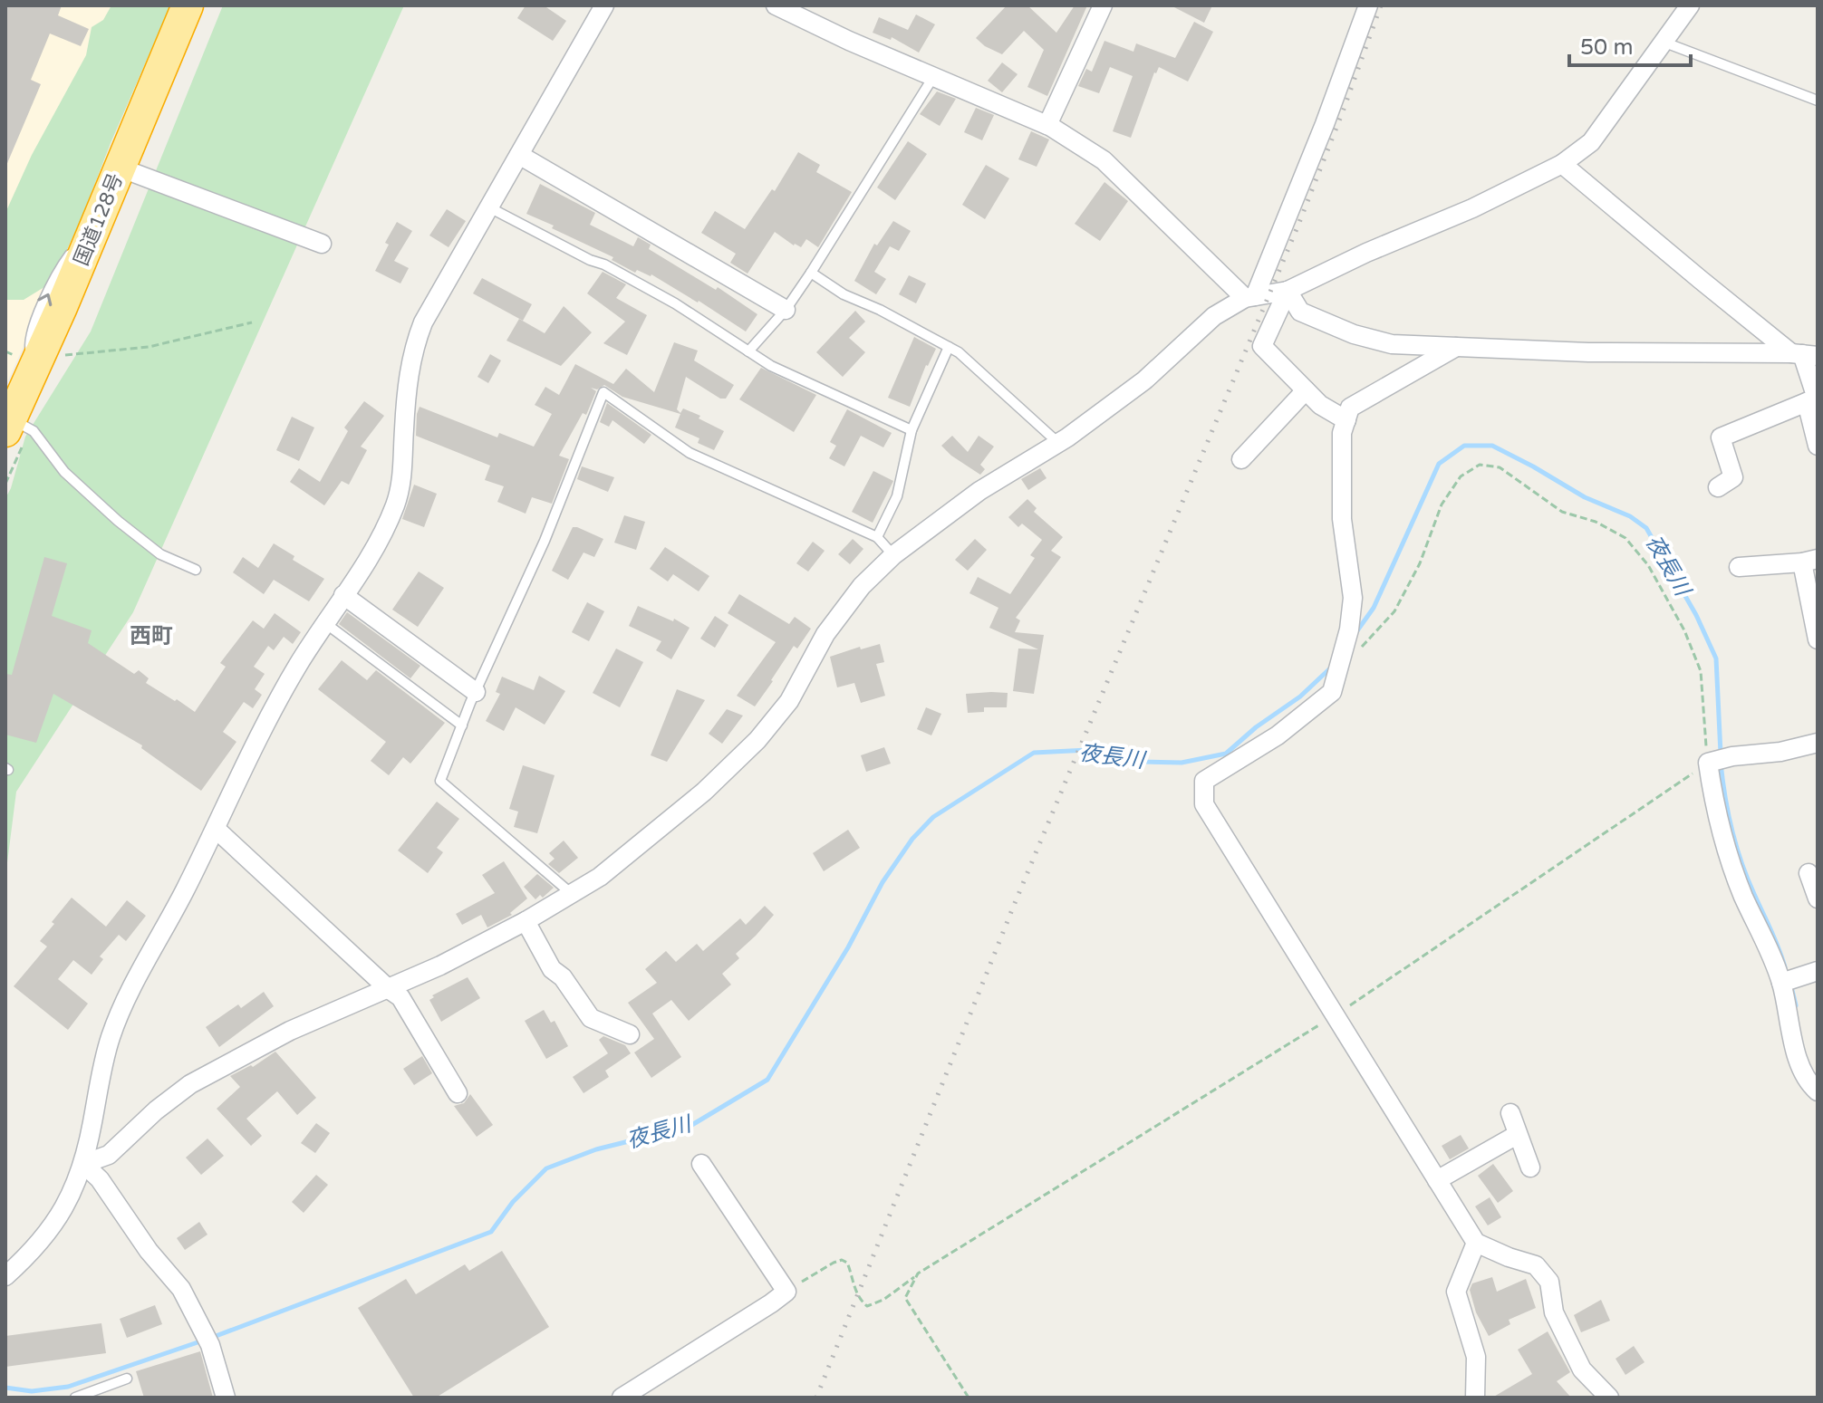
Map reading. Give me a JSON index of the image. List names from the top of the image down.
{
  "streets": {
    "highway": ["国道128号"]
  },
  "districts": ["西町"],
  "water": ["夜長川"],
  "scale_bar": "50 m"
}
